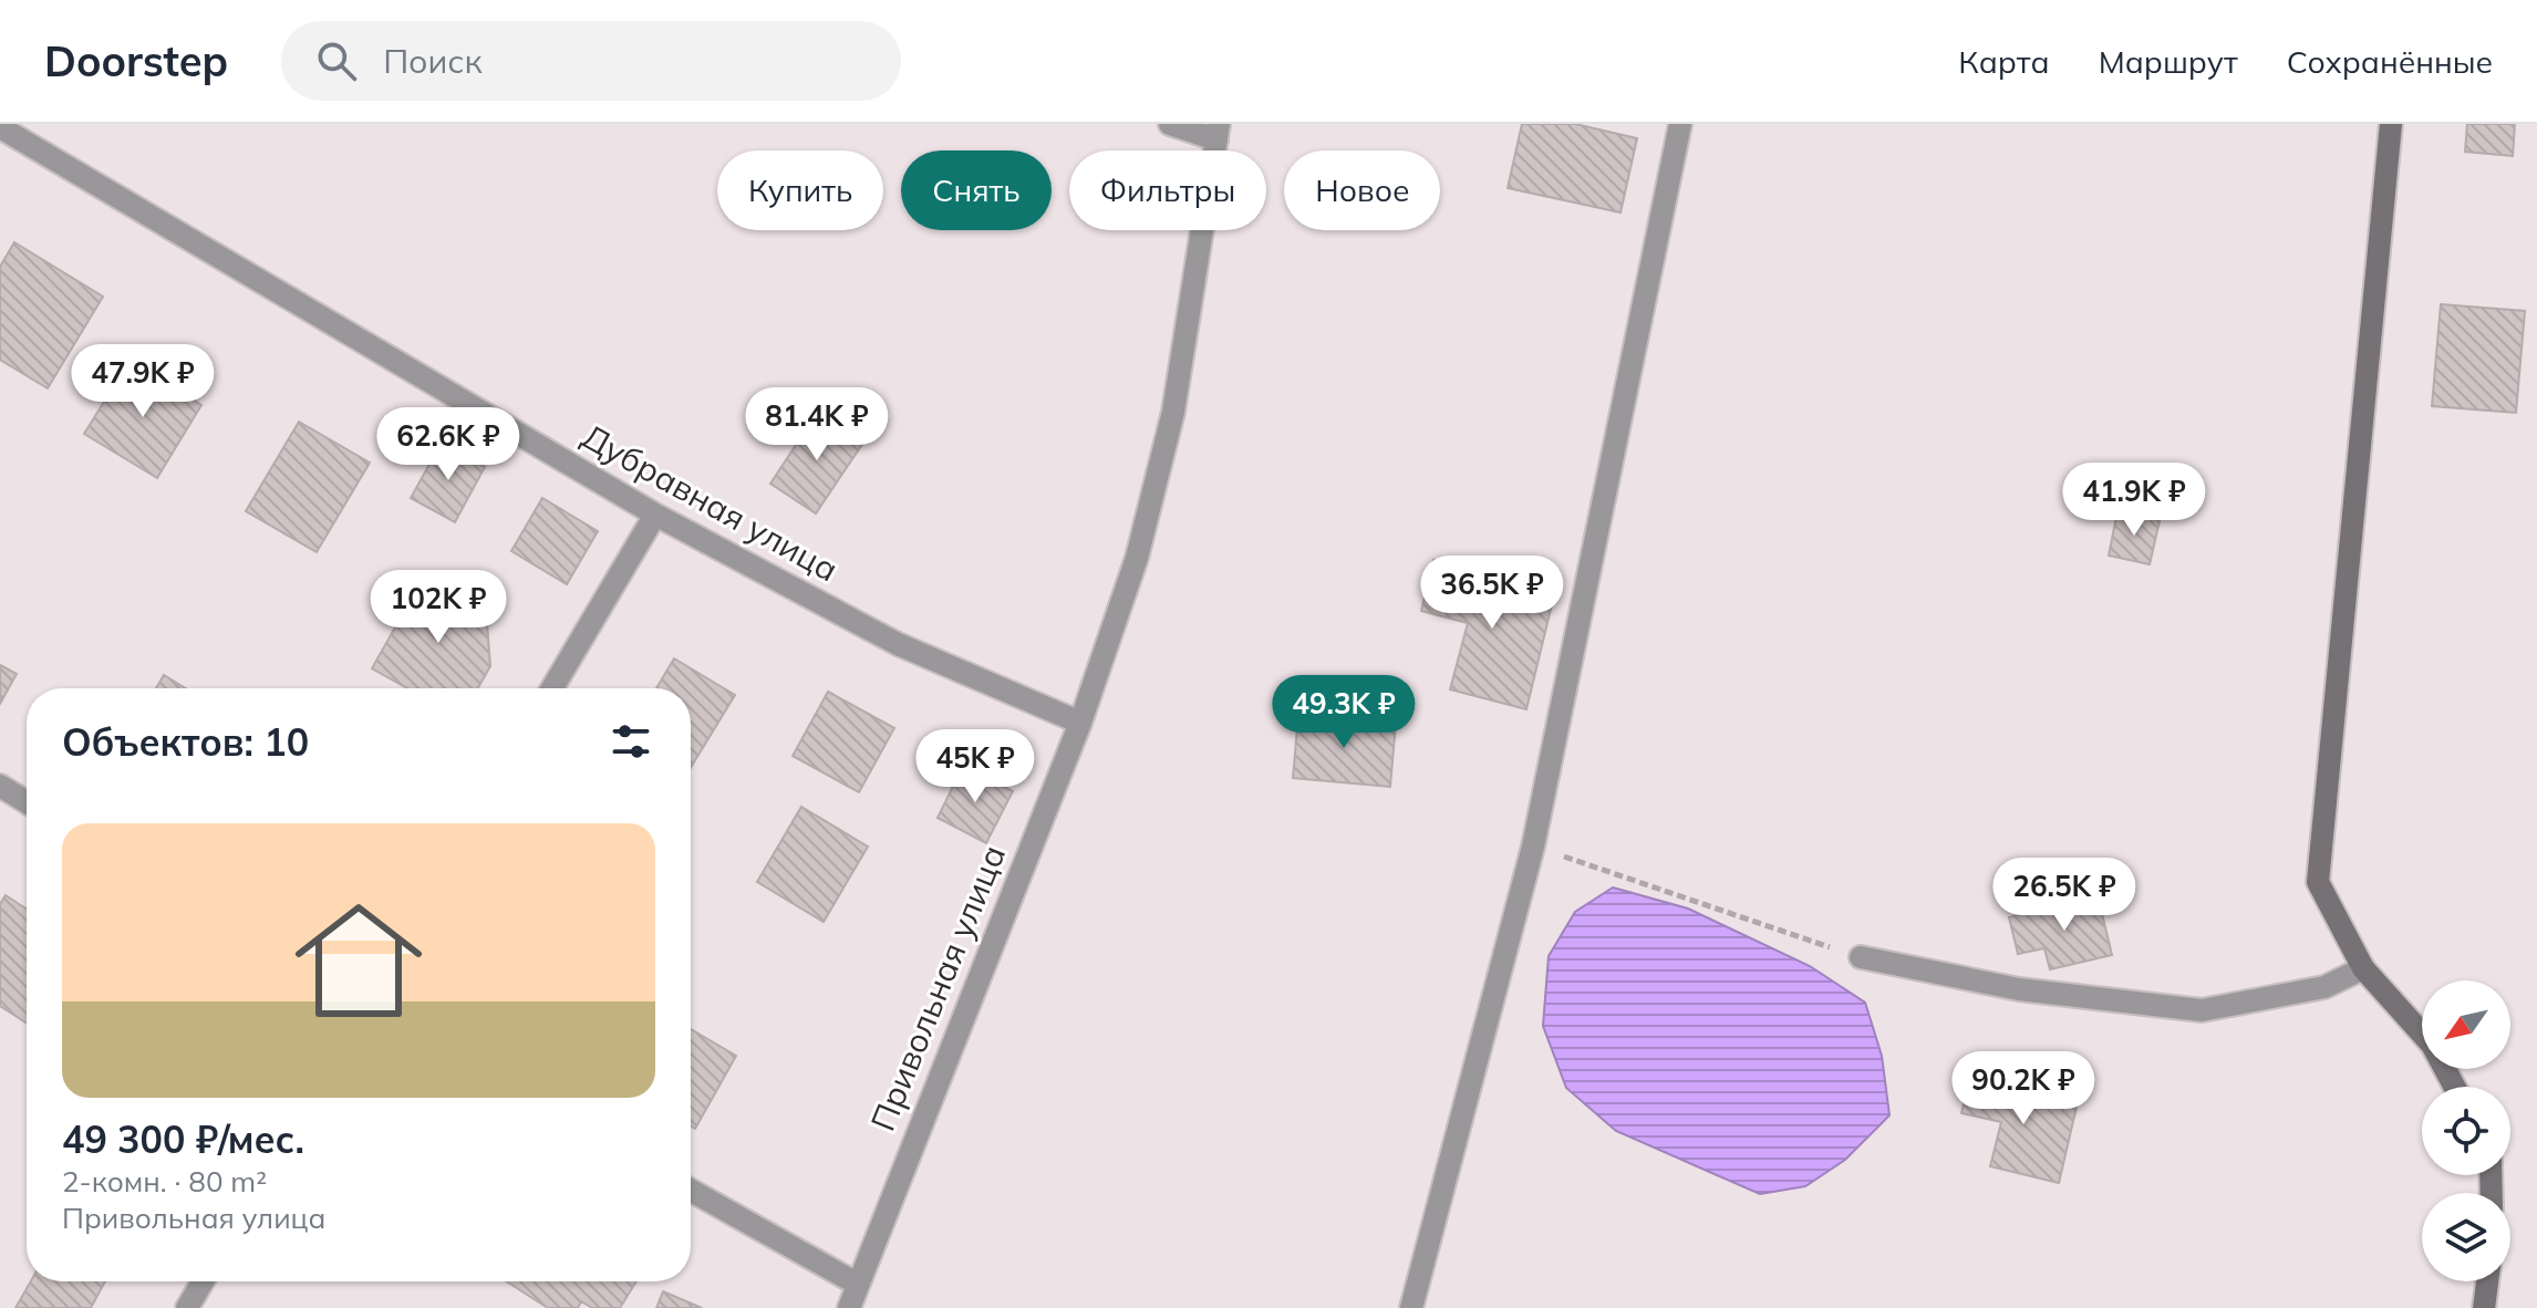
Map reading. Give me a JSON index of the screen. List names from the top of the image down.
{
  "streets": {
    "street": ["Дубравная улица", "Привольная улица"]
  },
  "crossings": [
    ["Дубравная улица", "Привольная улица"]
  ],
  "north": "bottom left",
  "page": {
    "header": "Doorstep",
    "search": "Поиск",
    "nav": ["Карта", "Маршрут", "Сохранённые"],
    "chip": [
      "Купить",
      "Снять",
      "Фильтры",
      "Новое"
    ],
    "price": [
      "47.9K ₽",
      "81.4K ₽",
      "62.6K ₽",
      "41.9K ₽",
      "36.5K ₽",
      "102K ₽",
      "49.3K ₽",
      "45K ₽",
      "26.5K ₽",
      "90.2K ₽"
    ],
    "heading": "Объектов: 10",
    "list": [
      {
        "name": "49 300 ₽/мес.",
        "note": "2-комн. · 80 m² · Привольная улица"
      }
    ]
  }
}
